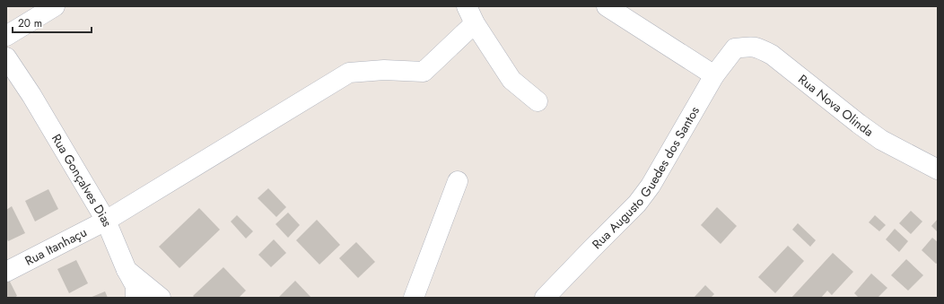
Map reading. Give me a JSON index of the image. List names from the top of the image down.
{
  "streets": {
    "street": [
      "Rua Nova Olinda",
      "Rua Augusto Guedes dos Santos",
      "Rua Gonçalves Dias",
      "Rua Itanhaçu"
    ]
  },
  "crossings": [
    ["Rua Nova Olinda", "Rua Augusto Guedes dos Santos"],
    ["Rua Gonçalves Dias", "Rua Itanhaçu"]
  ],
  "scale_bar": "20 m"
}
